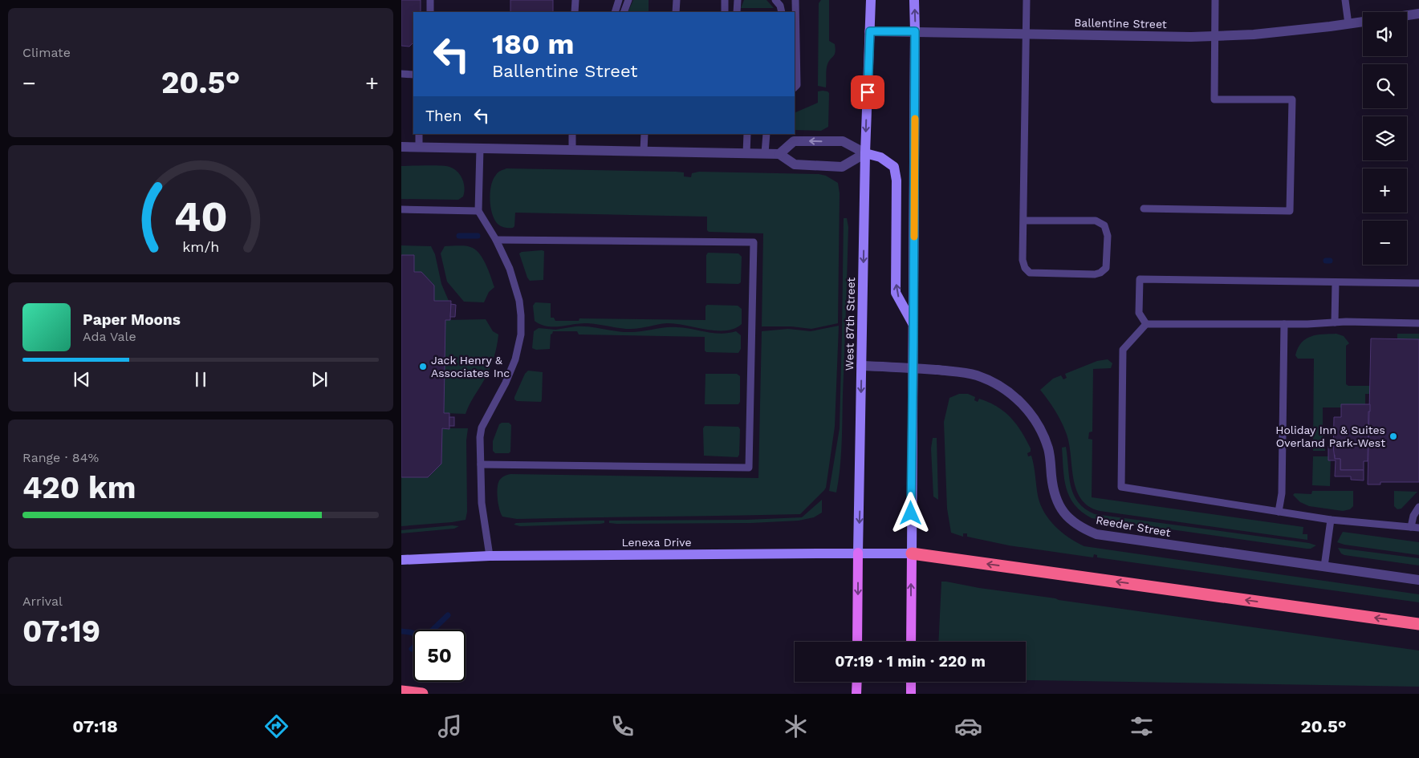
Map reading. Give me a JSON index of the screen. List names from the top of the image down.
{
  "streets": {
    "main road": ["West 87th Street", "Lenexa Drive"],
    "street": ["Ballentine Street", "Reeder Street"]
  },
  "crossings": [
    ["Ballentine Street", "West 87th Street"],
    ["West 87th Street", "Reeder Street"],
    ["West 87th Street", "Lenexa Drive"]
  ],
  "places": ["Jack Henry & Associates Inc", "Holiday Inn & Suites Overland Park-West"],
  "page": {
    "tile": [
      "Climate",
      ["Range · 84%", "420 km"],
      ["Arrival", "07:19"]
    ],
    "map_buttons": ["+", "−"],
    "turn": ["180 m", "Ballentine Street"],
    "heat": ["−", "20.5°", "+"],
    "then": "Then",
    "song": ["Paper Moons", "Ada Vale"],
    "limit": "50",
    "trip": "07:19 · 1 min · 220 m",
    "tabs": ["07:18", "20.5°"],
    "gauge": ["40", "km/h"]
  }
}
